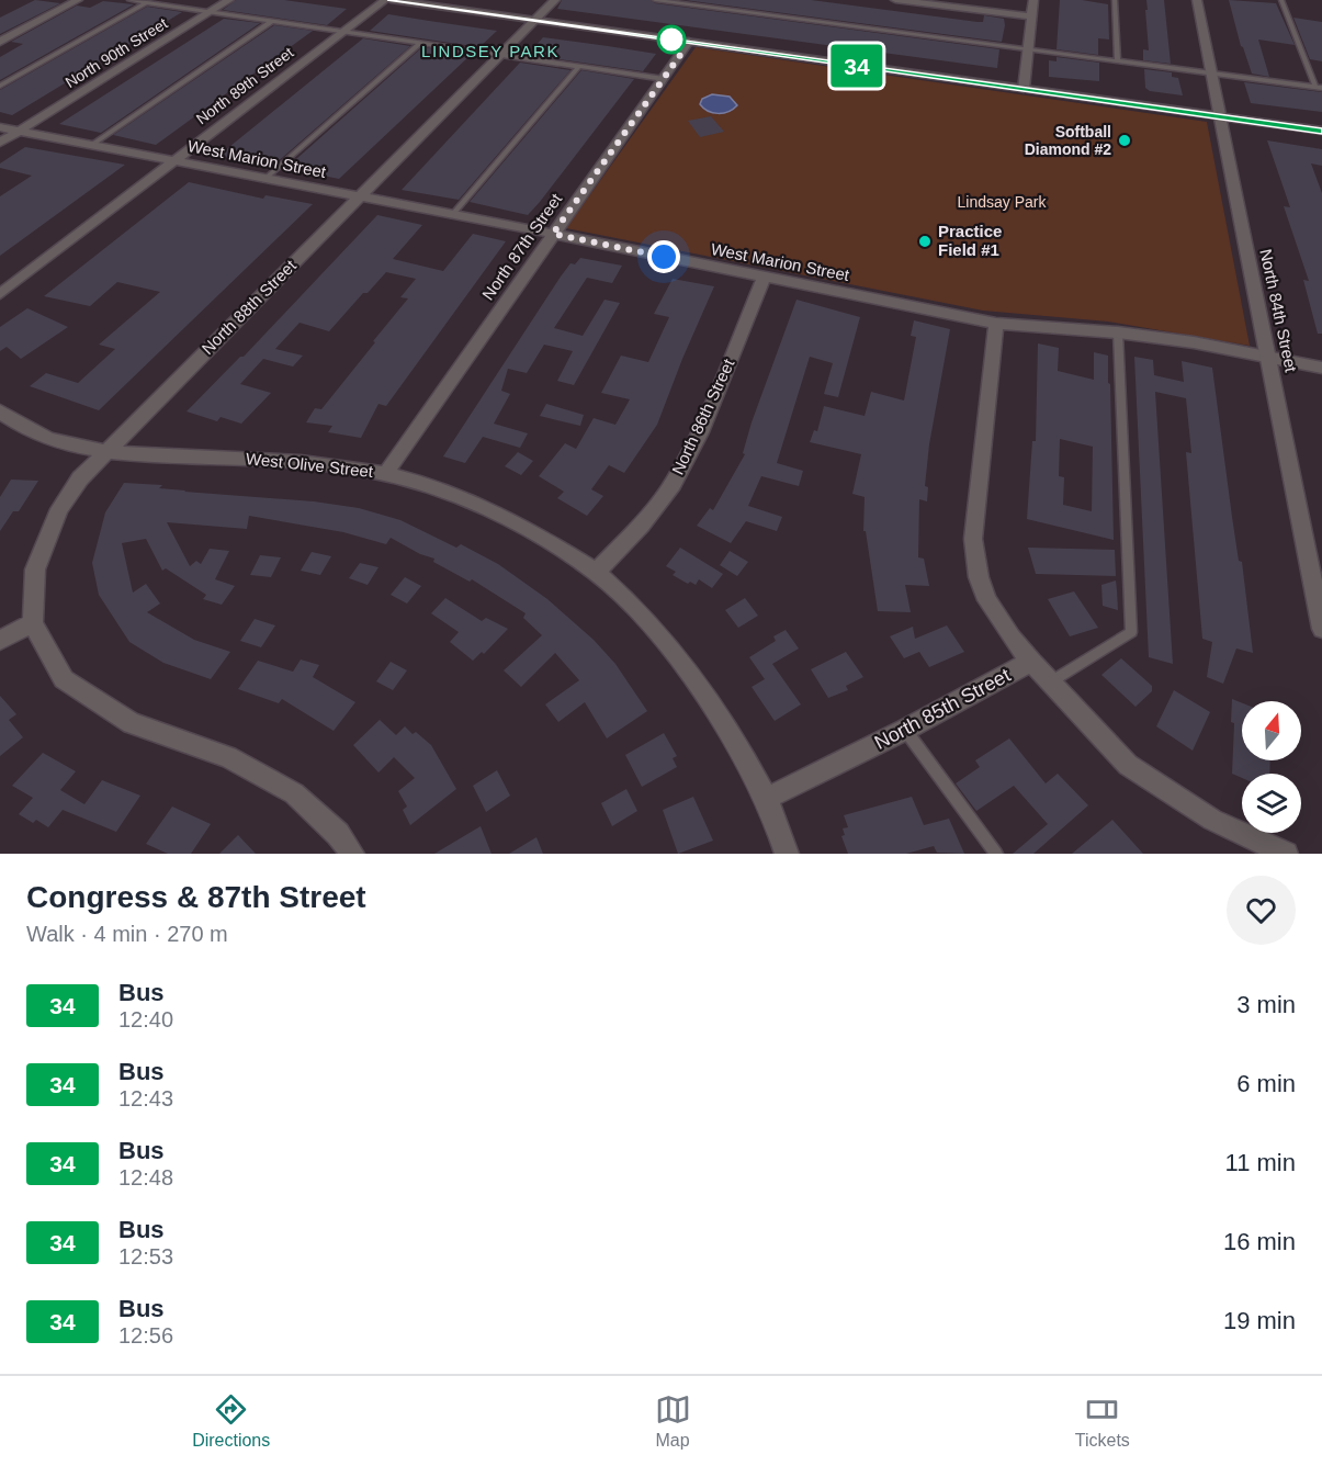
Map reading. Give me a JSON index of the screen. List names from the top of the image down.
{
  "streets": {
    "street": [
      "North 90th Street",
      "North 89th Street",
      "West Marion Street",
      "North 87th Street",
      "North 88th Street",
      "North 84th Street",
      "North 86th Street",
      "West Olive Street",
      "North 85th Street"
    ]
  },
  "crossings": [
    ["North 90th Street", "West Marion Street"],
    ["North 89th Street", "West Marion Street"],
    ["West Marion Street", "North 87th Street"],
    ["West Marion Street", "North 88th Street"],
    ["West Marion Street", "North 84th Street"],
    ["West Marion Street", "North 86th Street"],
    ["West Marion Street", "North 85th Street"],
    ["North 87th Street", "West Olive Street"],
    ["North 88th Street", "West Olive Street"],
    ["North 86th Street", "West Olive Street"],
    ["West Olive Street", "North 85th Street"]
  ],
  "districts": ["LINDSEY PARK"],
  "parks": ["Lindsay Park"],
  "places": ["Softball Diamond #2", "Practice Field #1"],
  "lines": ["bus line 34"],
  "north": "top",
  "page": {
    "on_map": "34",
    "heading": ["Congress & 87th Street", "Walk · 4 min · 270 m"],
    "list": [
      {
        "mark": "34",
        "name": "Bus",
        "note": "12:40",
        "value": "3 min"
      },
      {
        "mark": "34",
        "name": "Bus",
        "note": "12:43",
        "value": "6 min"
      },
      {
        "mark": "34",
        "name": "Bus",
        "note": "12:48",
        "value": "11 min"
      },
      {
        "mark": "34",
        "name": "Bus",
        "note": "12:53",
        "value": "16 min"
      },
      {
        "mark": "34",
        "name": "Bus",
        "note": "12:56",
        "value": "19 min"
      }
    ],
    "tabs": ["Directions", "Map", "Tickets"]
  }
}
